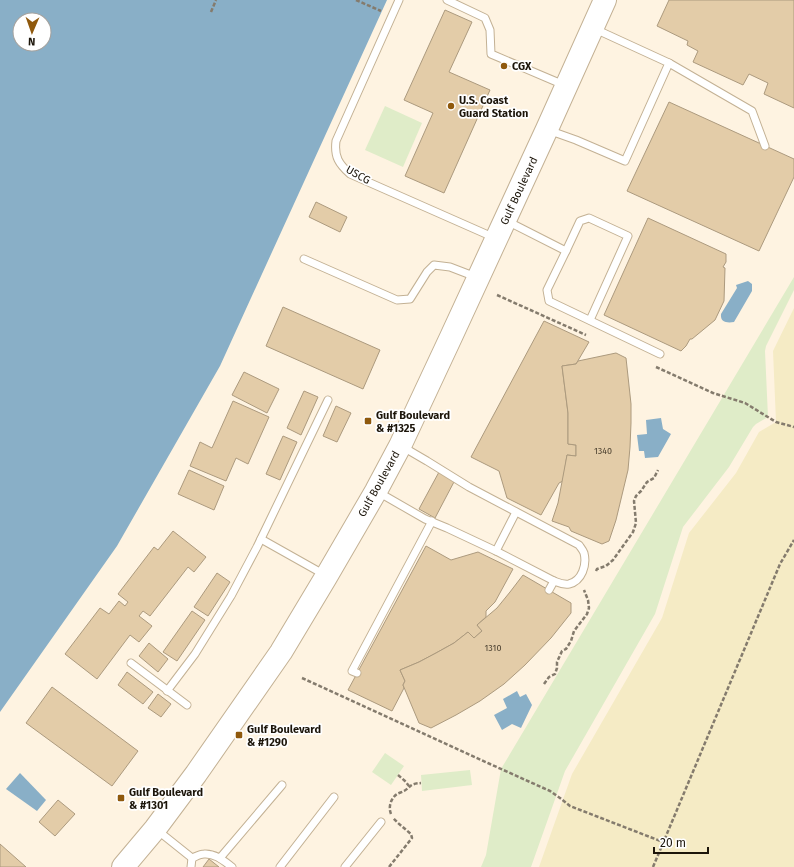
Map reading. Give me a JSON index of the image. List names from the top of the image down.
{
  "streets": {
    "main road": ["Gulf Boulevard"],
    "lane": ["USCG"]
  },
  "crossings": [
    ["USCG", "Gulf Boulevard"]
  ],
  "places": {
    "other": ["CGX", "U.S. Coast Guard Station"],
    "transit": ["Gulf Boulevard & #1325", "Gulf Boulevard & #1290", "Gulf Boulevard & #1301"]
  },
  "house_numbers": ["1340", "1310"],
  "scale_bar": "20 m",
  "north": "bottom"
}
